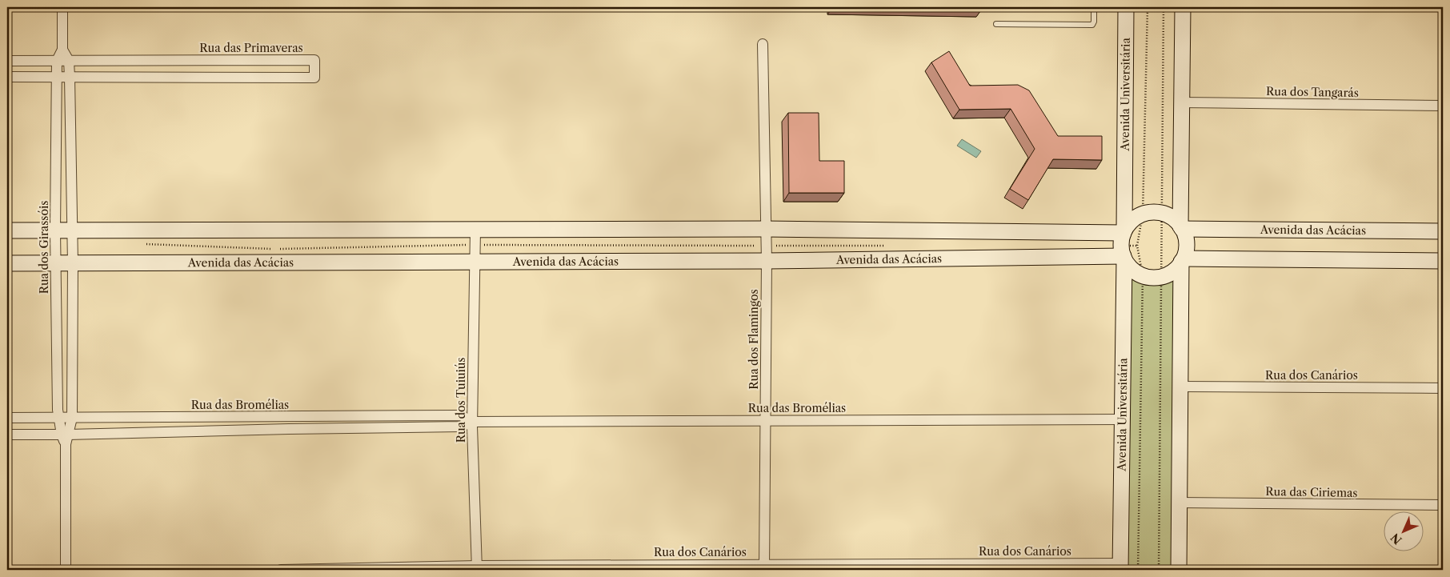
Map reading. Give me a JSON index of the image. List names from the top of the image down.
{
  "streets": {
    "street": [
      "Rua das Primaveras",
      "Rua dos Tangarás",
      "Avenida Universitária",
      "Avenida das Acácias",
      "Rua dos Girassóis",
      "Rua dos Flamingos",
      "Rua dos Canários",
      "Rua dos Tuiuiús",
      "Rua das Bromélias",
      "Rua das Ciriemas"
    ]
  },
  "crossings": [
    ["Rua das Primaveras", "Rua dos Girassóis"],
    ["Avenida Universitária", "Avenida das Acácias"],
    ["Avenida Universitária", "Rua dos Canários"],
    ["Avenida Universitária", "Rua das Bromélias"],
    ["Avenida das Acácias", "Rua dos Girassóis"],
    ["Avenida das Acácias", "Rua dos Flamingos"],
    ["Avenida das Acácias", "Rua dos Tuiuiús"],
    ["Rua dos Girassóis", "Rua das Bromélias"],
    ["Rua dos Flamingos", "Rua dos Canários"],
    ["Rua dos Flamingos", "Rua das Bromélias"],
    ["Rua dos Canários", "Rua dos Tuiuiús"],
    ["Rua dos Tuiuiús", "Rua das Bromélias"]
  ],
  "north": "bottom left"
}
